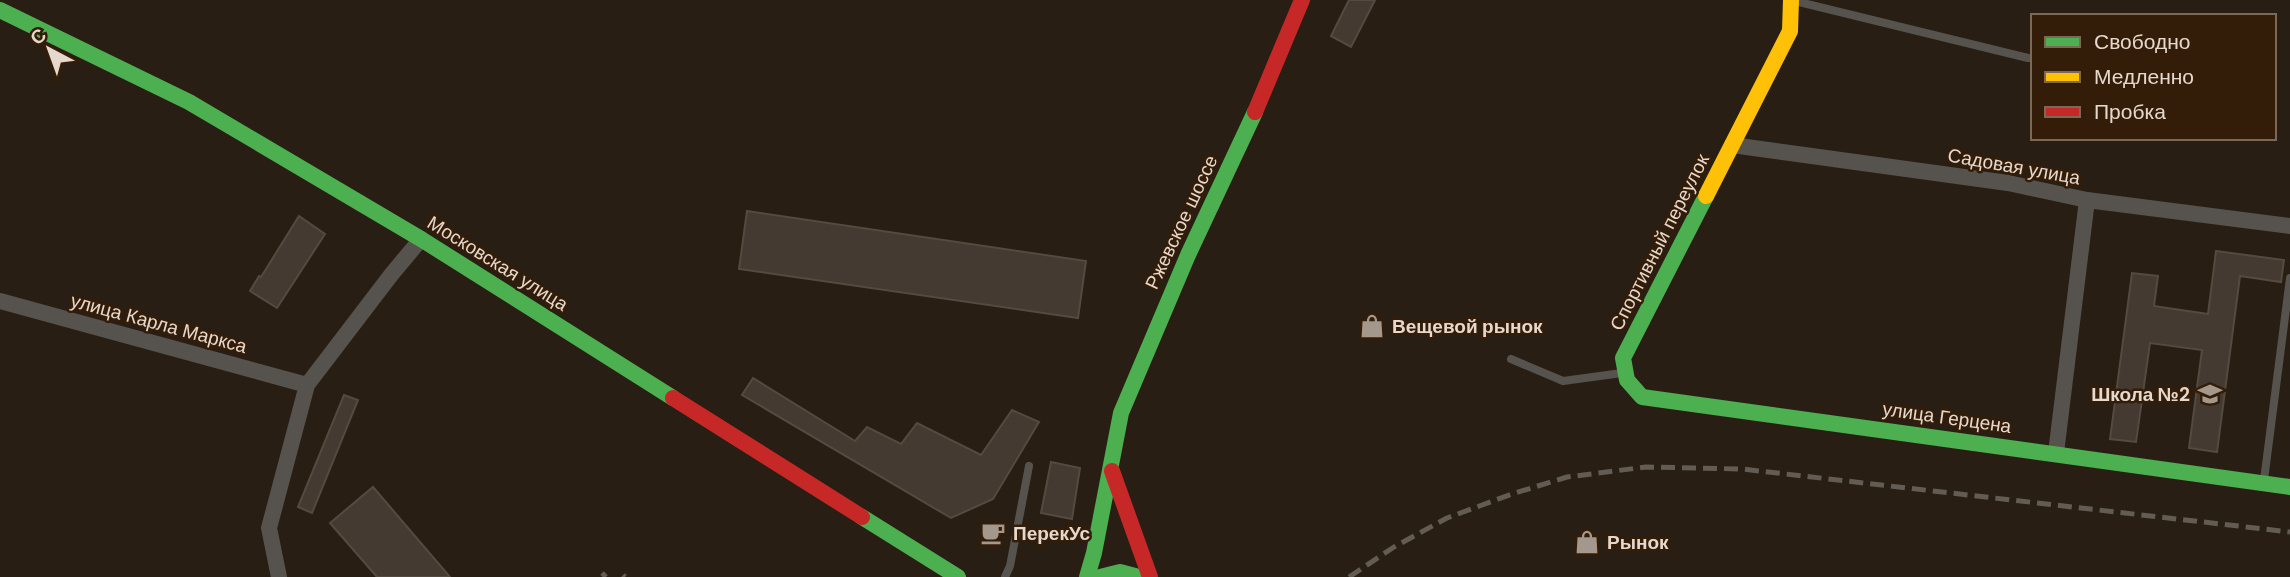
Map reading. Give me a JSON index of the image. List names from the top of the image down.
{
  "streets": {
    "street": [
      "Садовая улица",
      "Ржевское шоссе",
      "Спортивный переулок",
      "Московская улица",
      "улица Карла Маркса",
      "улица Герцена"
    ]
  },
  "crossings": [
    ["Садовая улица", "Спортивный переулок"],
    ["Спортивный переулок", "улица Герцена"]
  ],
  "places": {
    "shop": ["Вещевой рынок", "Рынок"],
    "school or university": ["Школа №2"],
    "cafe": ["ПерекУс"]
  },
  "legend": ["Свободно", "Медленно", "Пробка"],
  "north": "top left"
}
